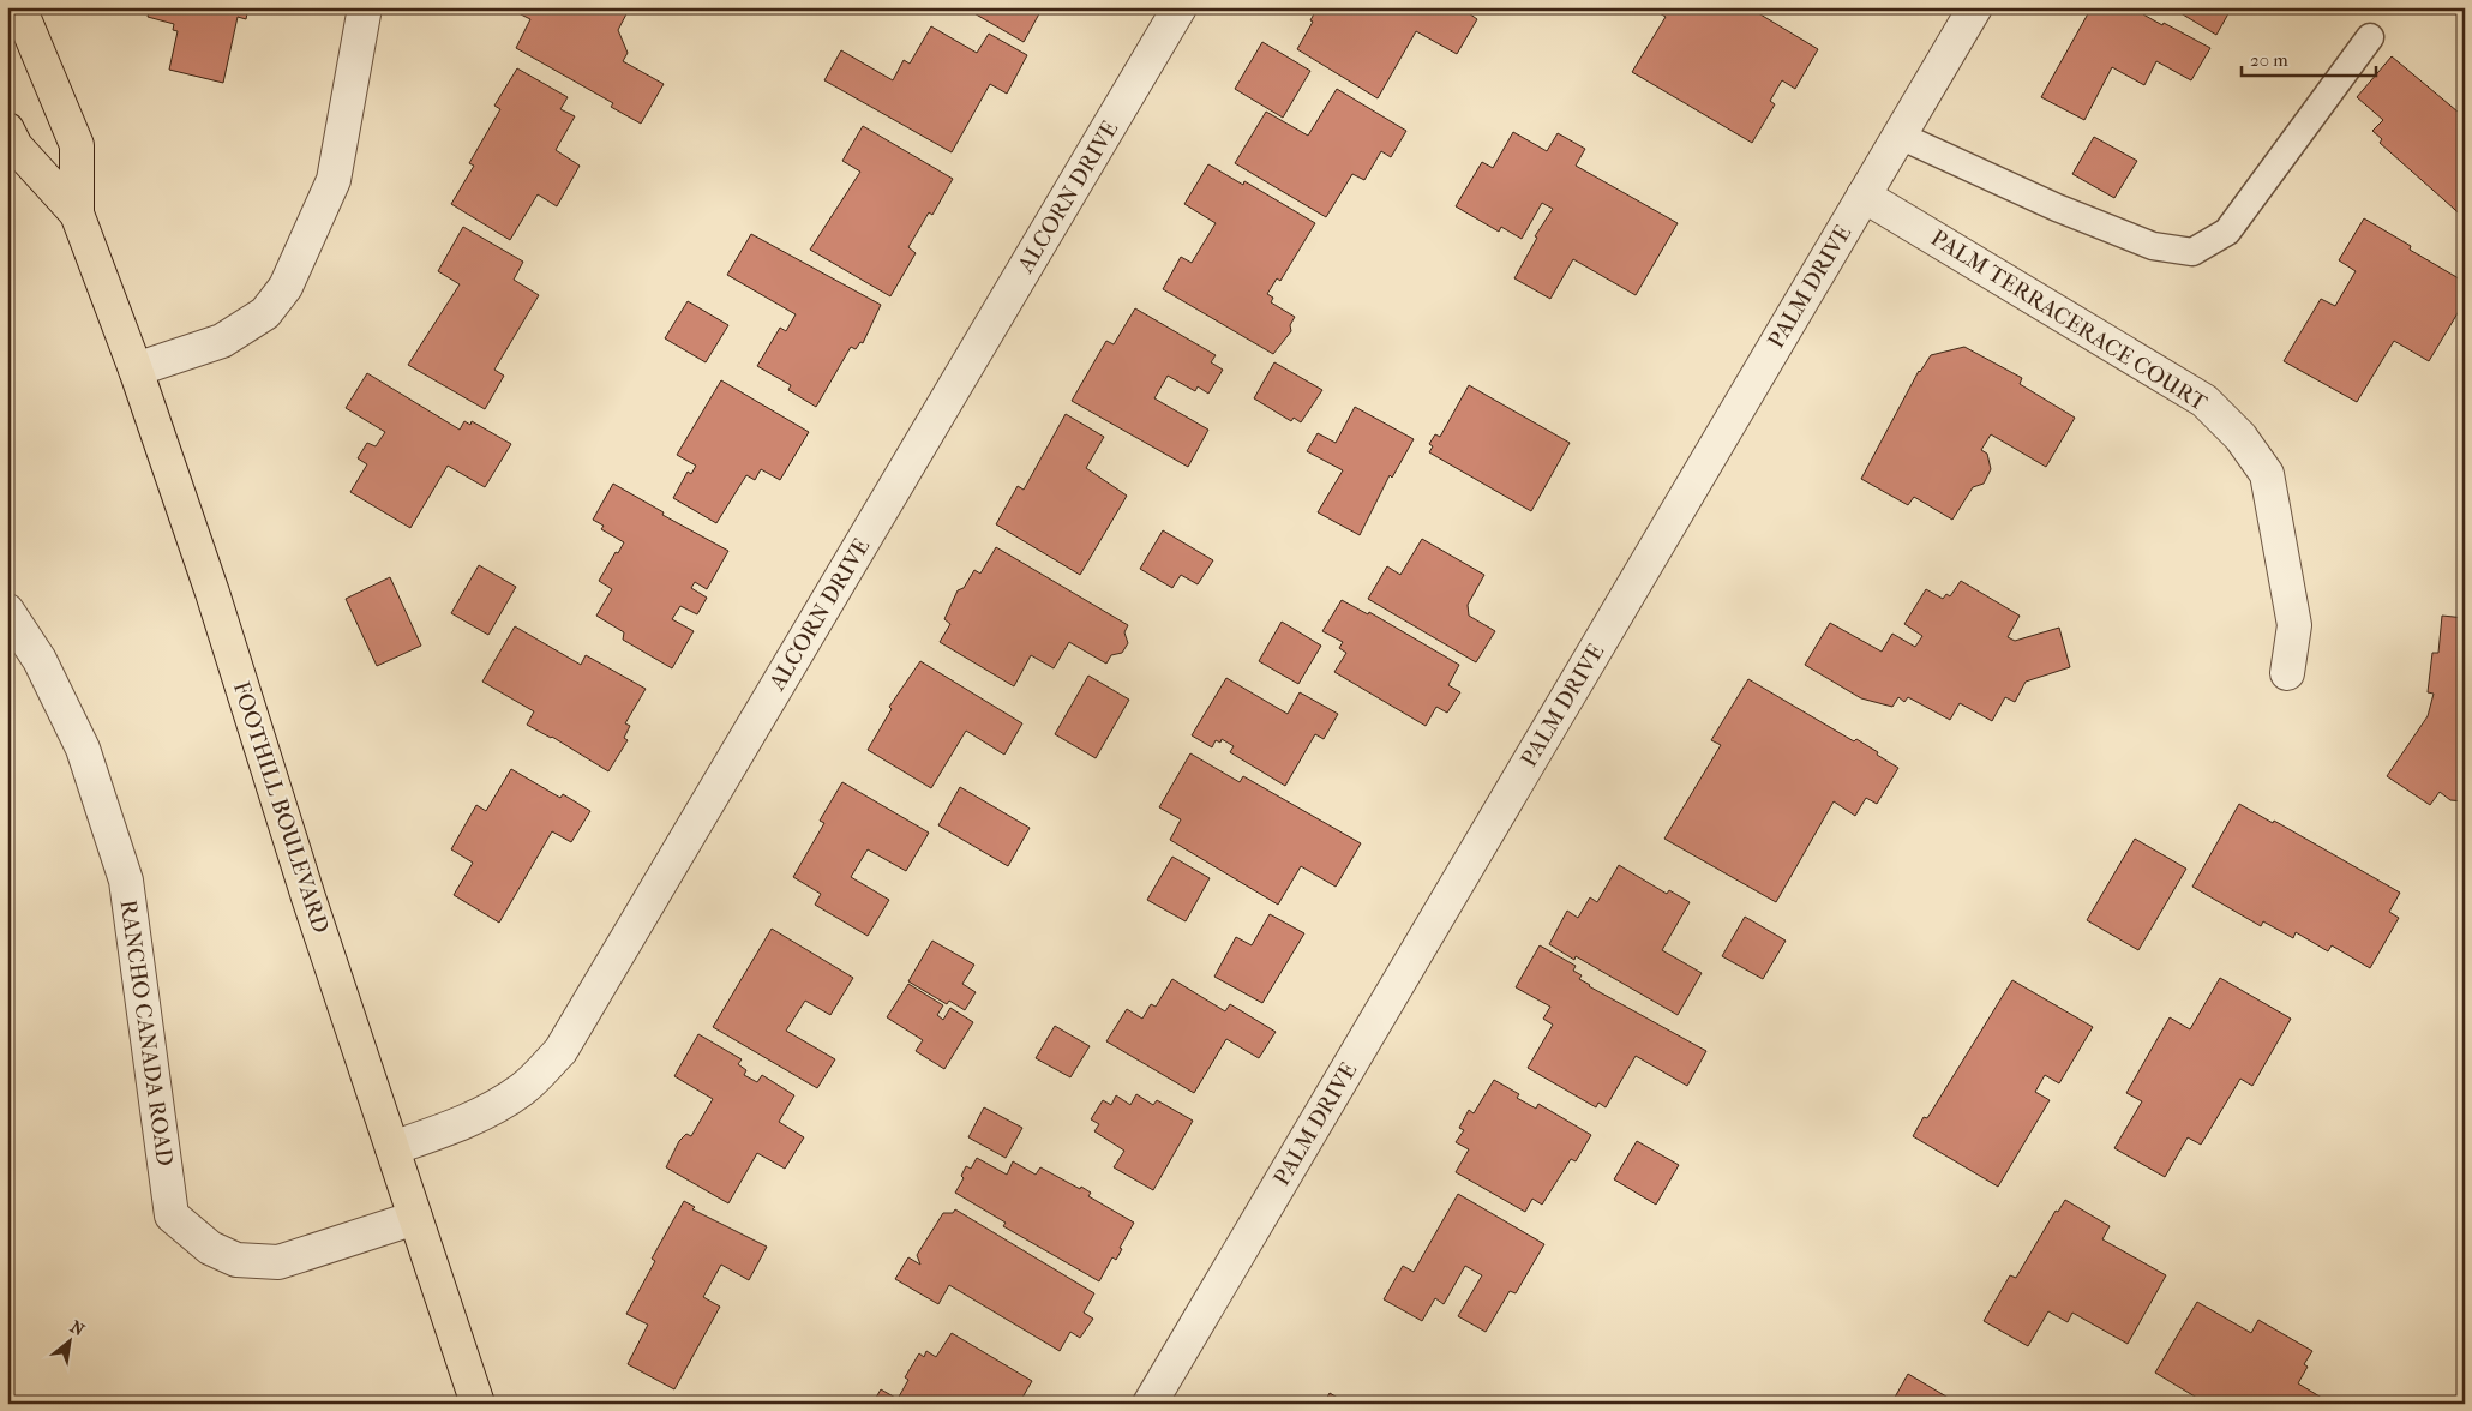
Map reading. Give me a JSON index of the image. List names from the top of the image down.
{
  "streets": {
    "main road": ["FOOTHILL BOULEVARD"],
    "street": [
      "ALCORN DRIVE",
      "PALM DRIVE",
      "PALM TERRACERACE COURT",
      "RANCHO CANADA ROAD"
    ]
  },
  "crossings": [
    ["ALCORN DRIVE", "FOOTHILL BOULEVARD"],
    ["PALM DRIVE", "PALM TERRACERACE COURT"],
    ["FOOTHILL BOULEVARD", "RANCHO CANADA ROAD"]
  ],
  "scale_bar": "20 m",
  "north": "top right"
}
